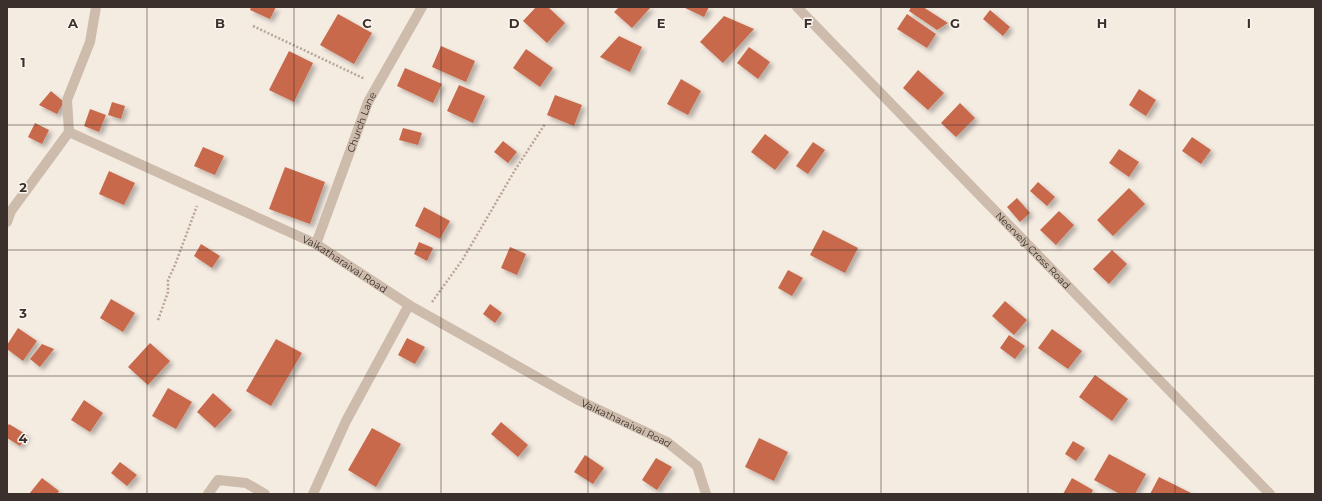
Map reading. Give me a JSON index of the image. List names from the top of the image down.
{
  "streets": {
    "street": ["Church Lane", "Neervely Cross Road", "Vaikatharaivai Road"]
  },
  "crossings": [
    ["Church Lane", "Vaikatharaivai Road"]
  ],
  "grid": {
    "columns": [
      "A",
      "B",
      "C",
      "D",
      "E",
      "F",
      "G",
      "H",
      "I"
    ],
    "rows": [
      "1",
      "2",
      "3",
      "4"
    ]
  }
}
